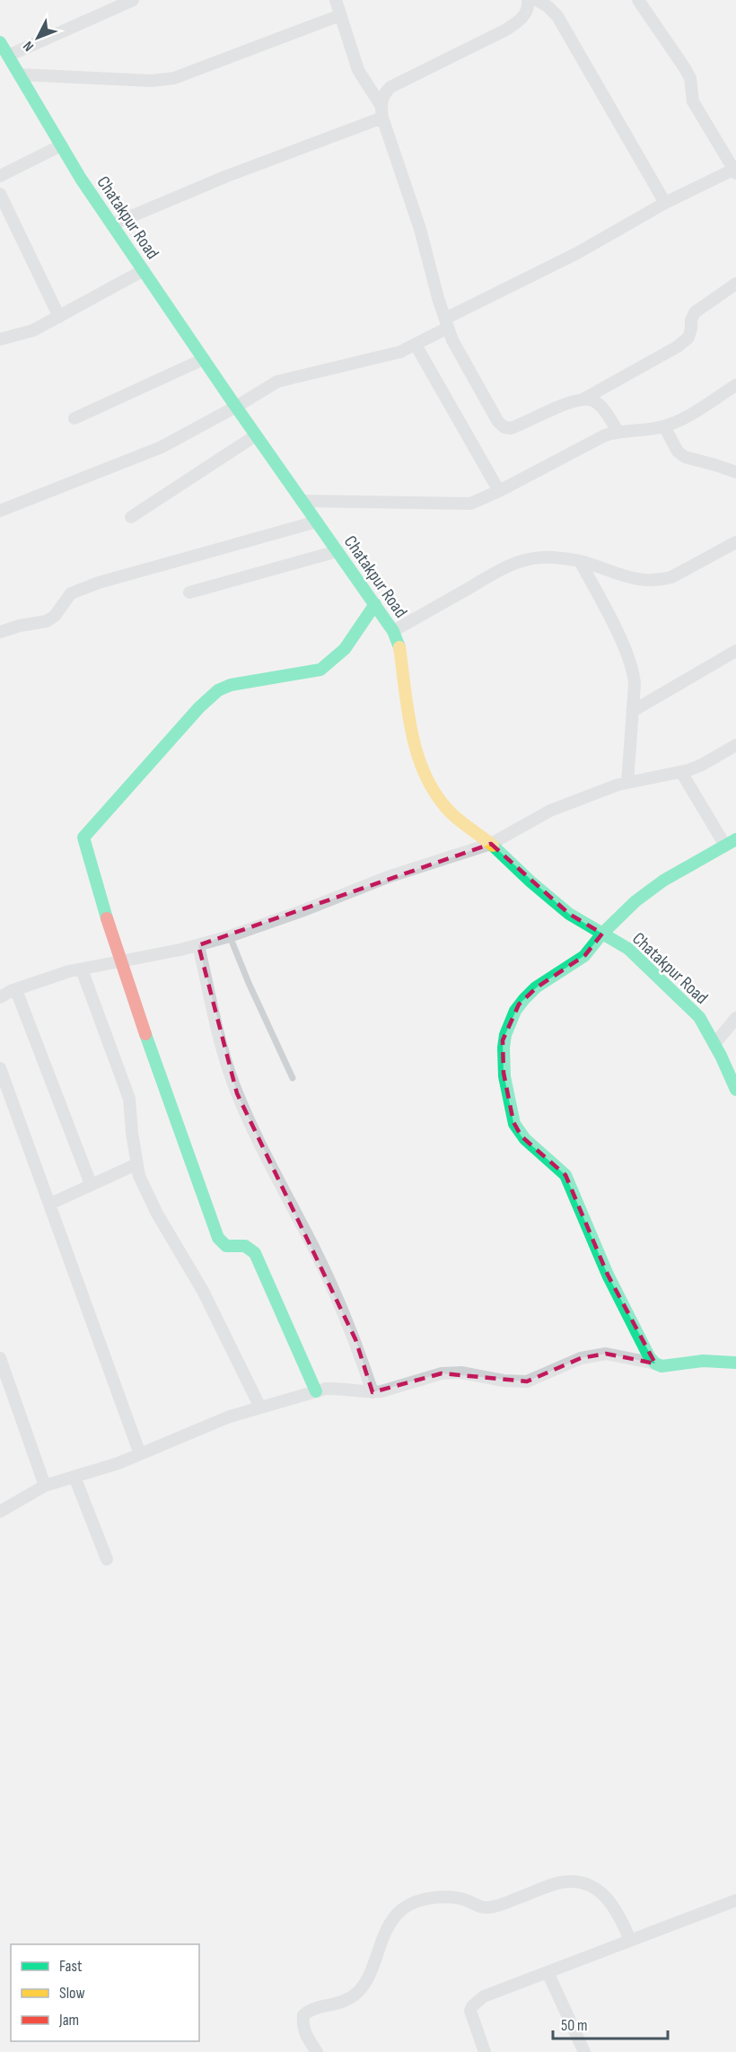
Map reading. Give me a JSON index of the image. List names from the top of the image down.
{
  "streets": {
    "street": ["Chatakpur Road"]
  },
  "legend": ["Fast", "Slow", "Jam"],
  "scale_bar": "50 m",
  "north": "bottom left"
}
